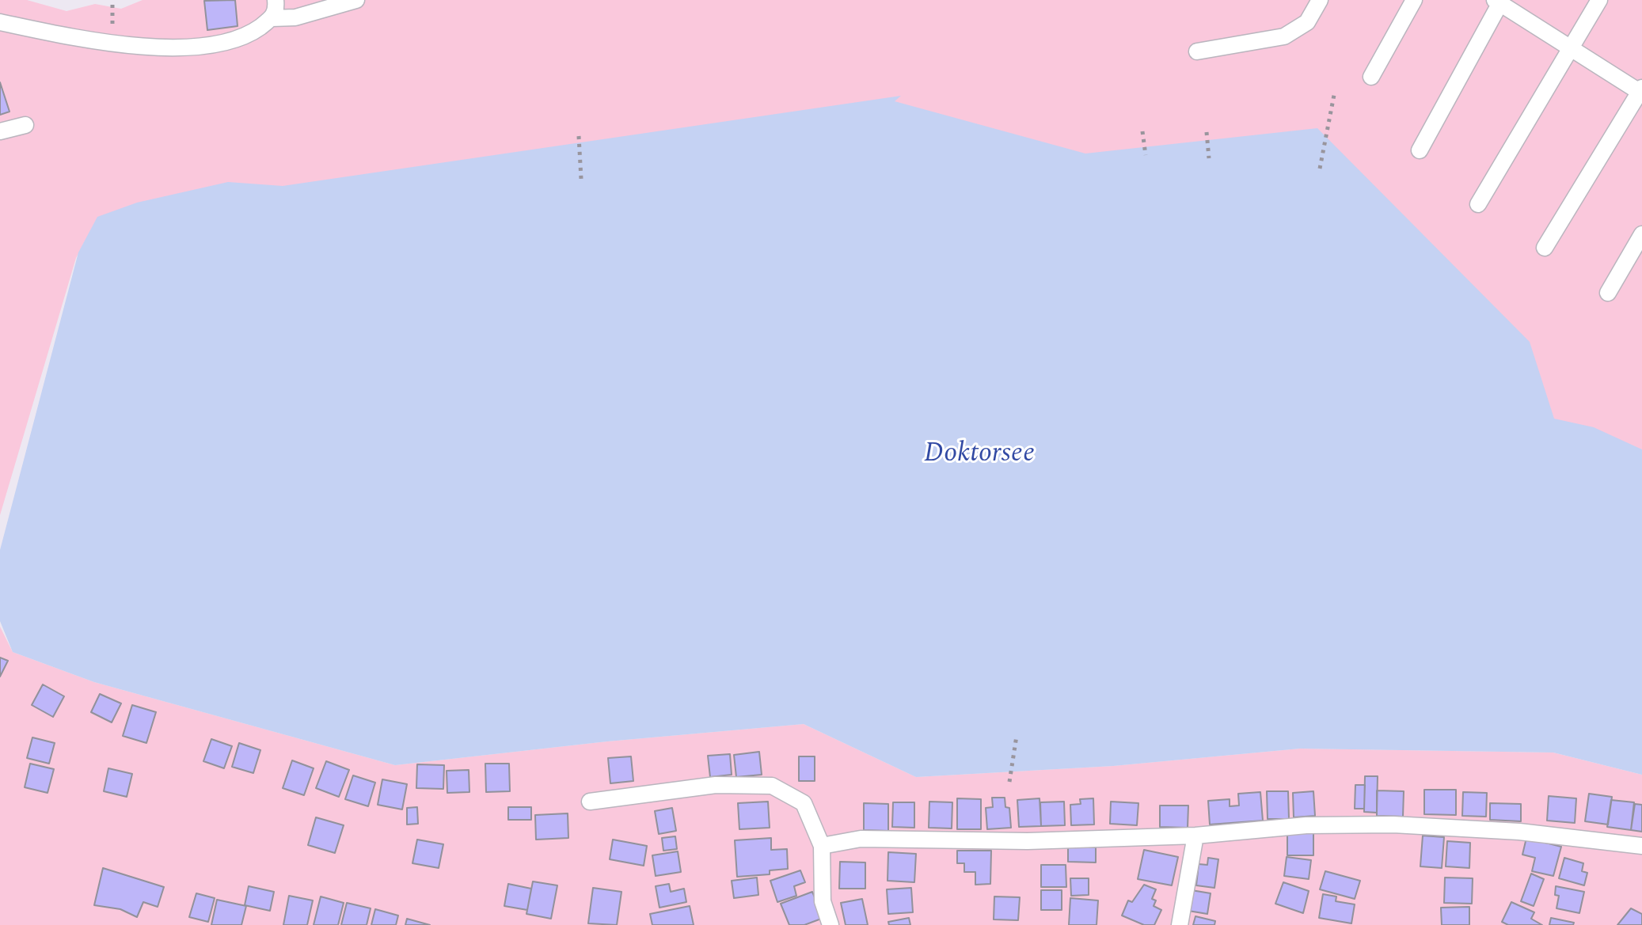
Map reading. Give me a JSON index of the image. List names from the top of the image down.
{
  "water": ["Doktorsee"]
}
